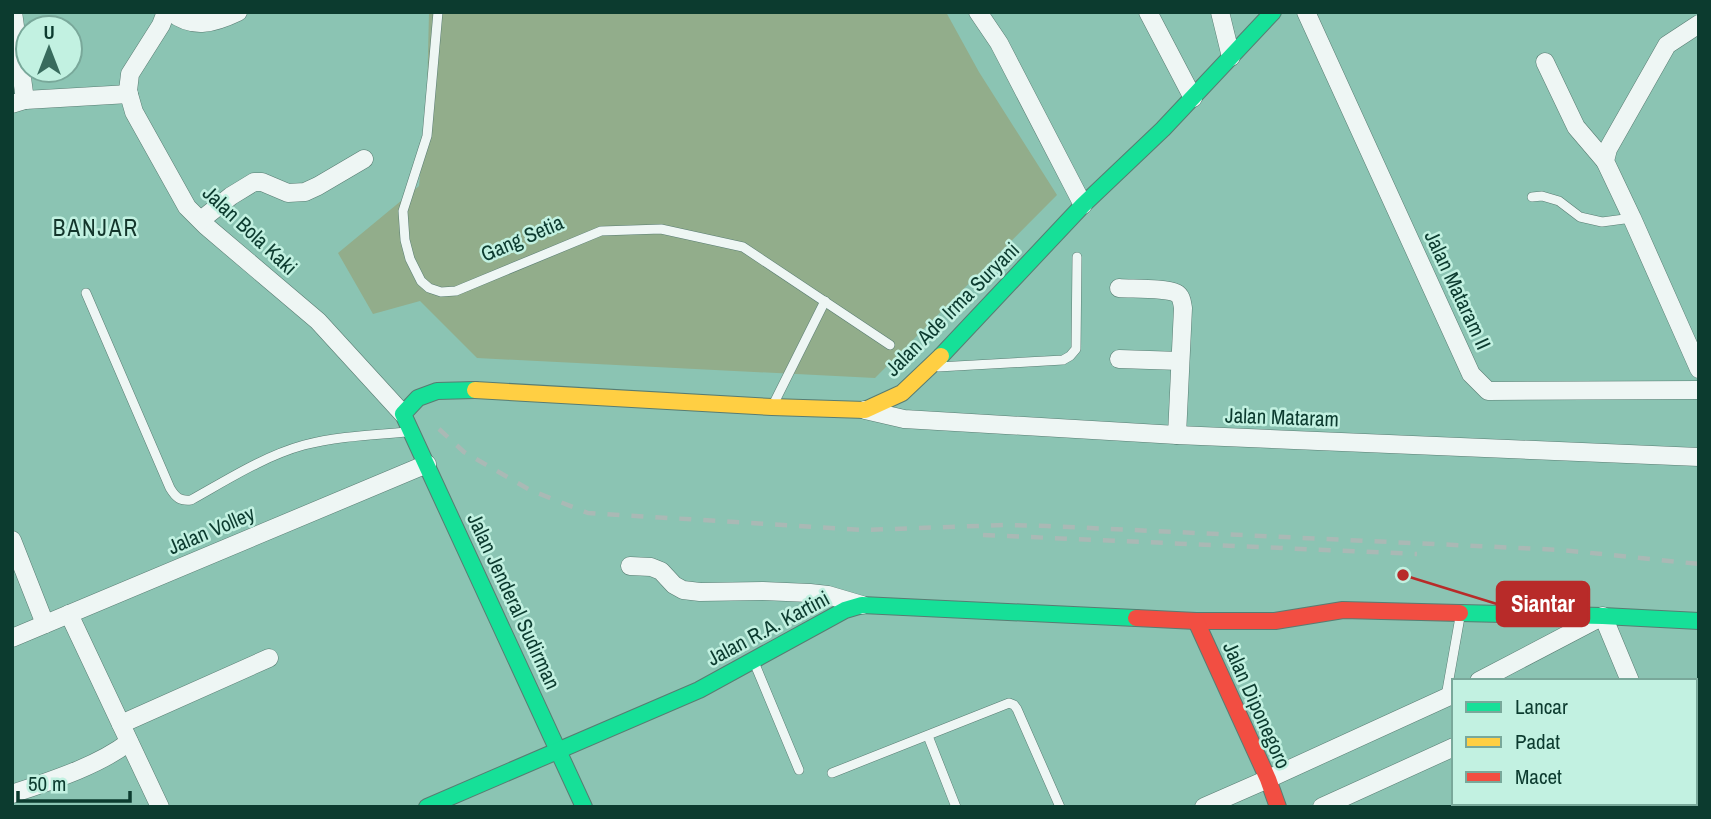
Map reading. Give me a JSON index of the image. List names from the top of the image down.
{
  "streets": {
    "street": [
      "Jalan Bola Kaki",
      "Jalan Mataram II",
      "Jalan Ade Irma Suryani",
      "Jalan Mataram",
      "Jalan Volley",
      "Jalan Jenderal Sudirman",
      "Jalan R.A. Kartini",
      "Jalan Diponegoro"
    ],
    "lane": ["Gang Setia"]
  },
  "crossings": [
    ["Jalan Bola Kaki", "Jalan Ade Irma Suryani"],
    ["Jalan Bola Kaki", "Jalan Jenderal Sudirman"],
    ["Jalan Ade Irma Suryani", "Jalan Mataram"],
    ["Jalan Ade Irma Suryani", "Jalan Jenderal Sudirman"],
    ["Jalan Volley", "Jalan Jenderal Sudirman"],
    ["Jalan Jenderal Sudirman", "Jalan R.A. Kartini"],
    ["Jalan R.A. Kartini", "Jalan Diponegoro"]
  ],
  "districts": ["BANJAR"],
  "places": ["Siantar"],
  "legend": ["Lancar", "Padat", "Macet"],
  "scale_bar": "50 m",
  "north": "top"
}
